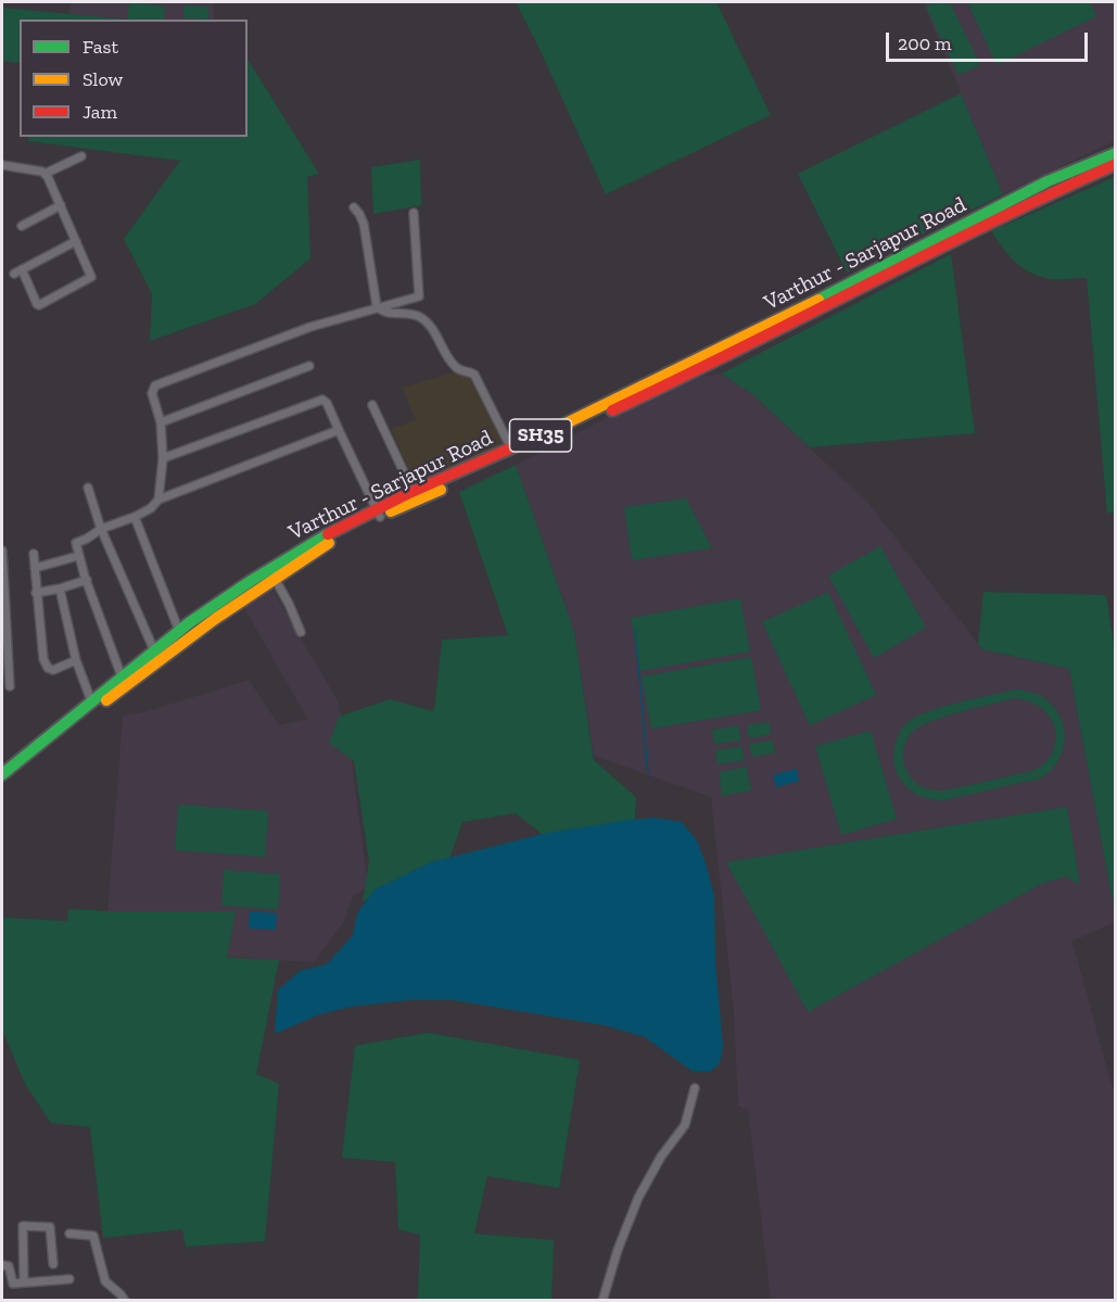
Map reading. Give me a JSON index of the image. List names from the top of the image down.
{
  "streets": {
    "main road": ["Varthur - Sarjapur Road", "SH35"]
  },
  "legend": ["Fast", "Slow", "Jam"],
  "scale_bar": "200 m"
}
